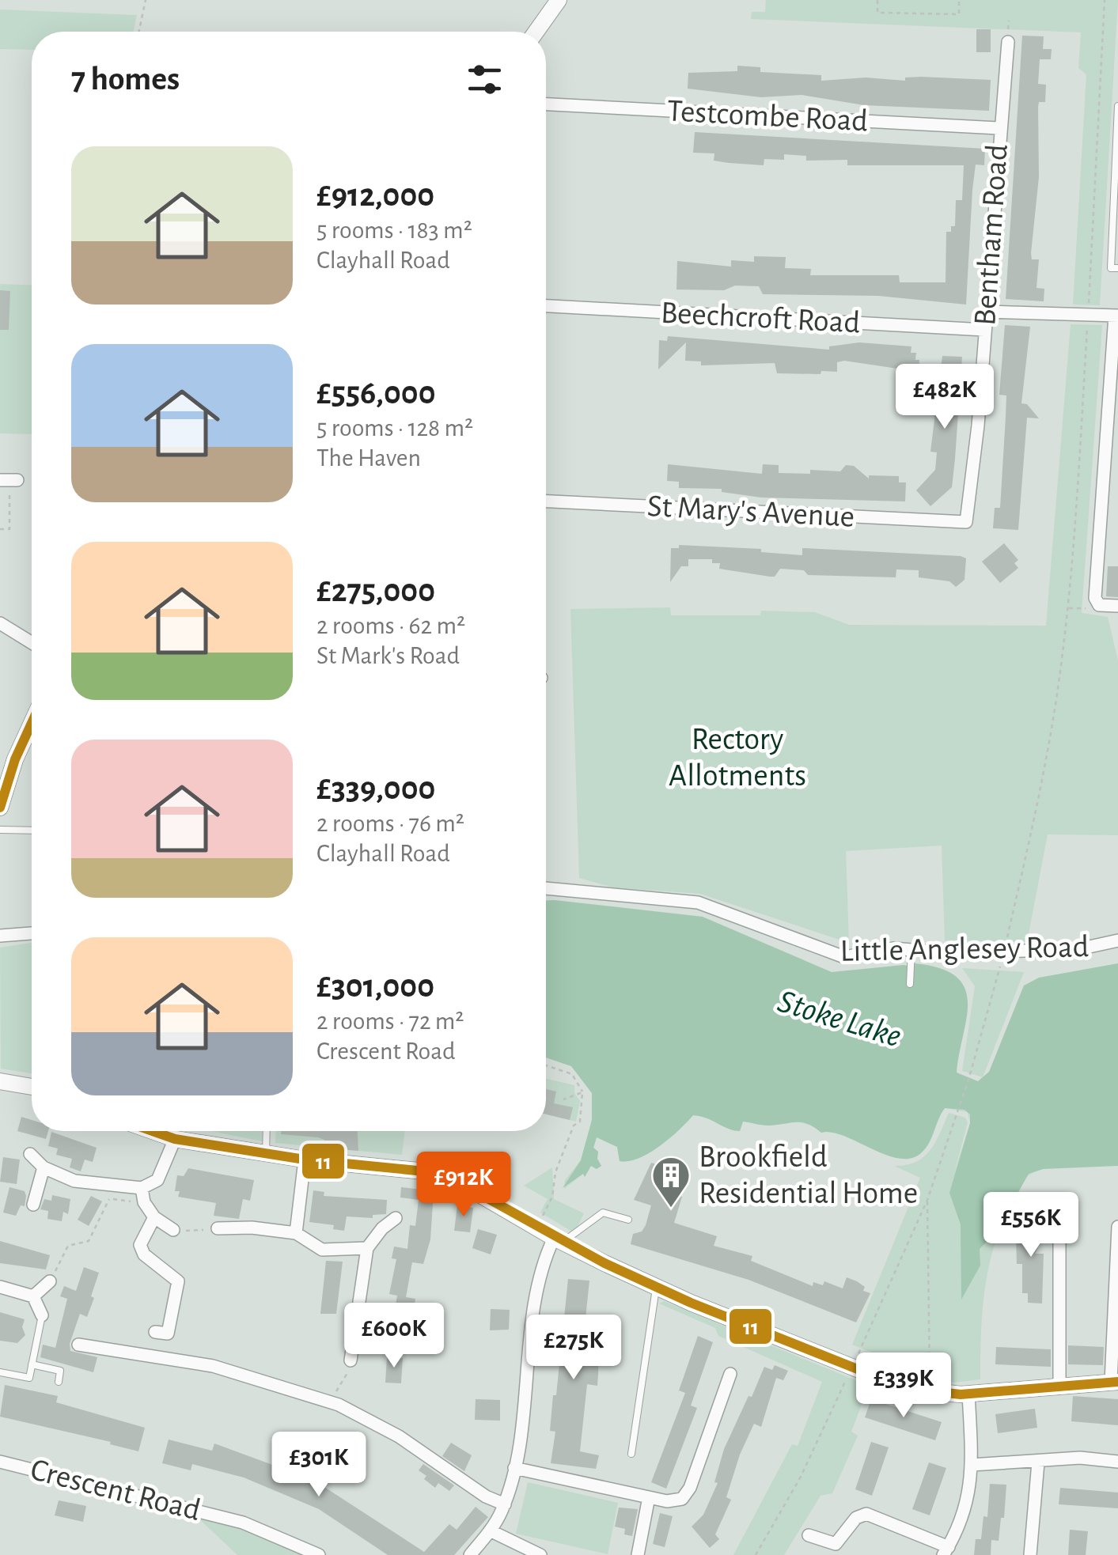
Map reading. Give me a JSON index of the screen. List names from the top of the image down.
{
  "streets": {
    "street": [
      "Testcombe Road",
      "Bentham Road",
      "Beechcroft Road",
      "St Mary's Avenue",
      "Little Anglesey Road",
      "Crescent Road"
    ]
  },
  "crossings": [
    ["Testcombe Road", "Bentham Road"],
    ["Bentham Road", "Beechcroft Road"],
    ["Bentham Road", "St Mary's Avenue"]
  ],
  "water": ["Stoke Lake"],
  "parks": ["Rectory Allotments"],
  "places": {
    "building": ["Brookfield Residential Home"]
  },
  "lines": ["transit line 11"],
  "page": {
    "heading": "7 homes",
    "list": [
      {
        "name": "£912,000",
        "note": "5 rooms · 183 m² · Clayhall Road"
      },
      {
        "name": "£556,000",
        "note": "5 rooms · 128 m² · The Haven"
      },
      {
        "name": "£275,000",
        "note": "2 rooms · 62 m² · St Mark's Road"
      },
      {
        "name": "£339,000",
        "note": "2 rooms · 76 m² · Clayhall Road"
      },
      {
        "name": "£301,000",
        "note": "2 rooms · 72 m² · Crescent Road"
      }
    ],
    "price": [
      "£482K",
      "£912K",
      "£556K",
      "£600K",
      "£275K",
      "£339K",
      "£301K"
    ]
  }
}
